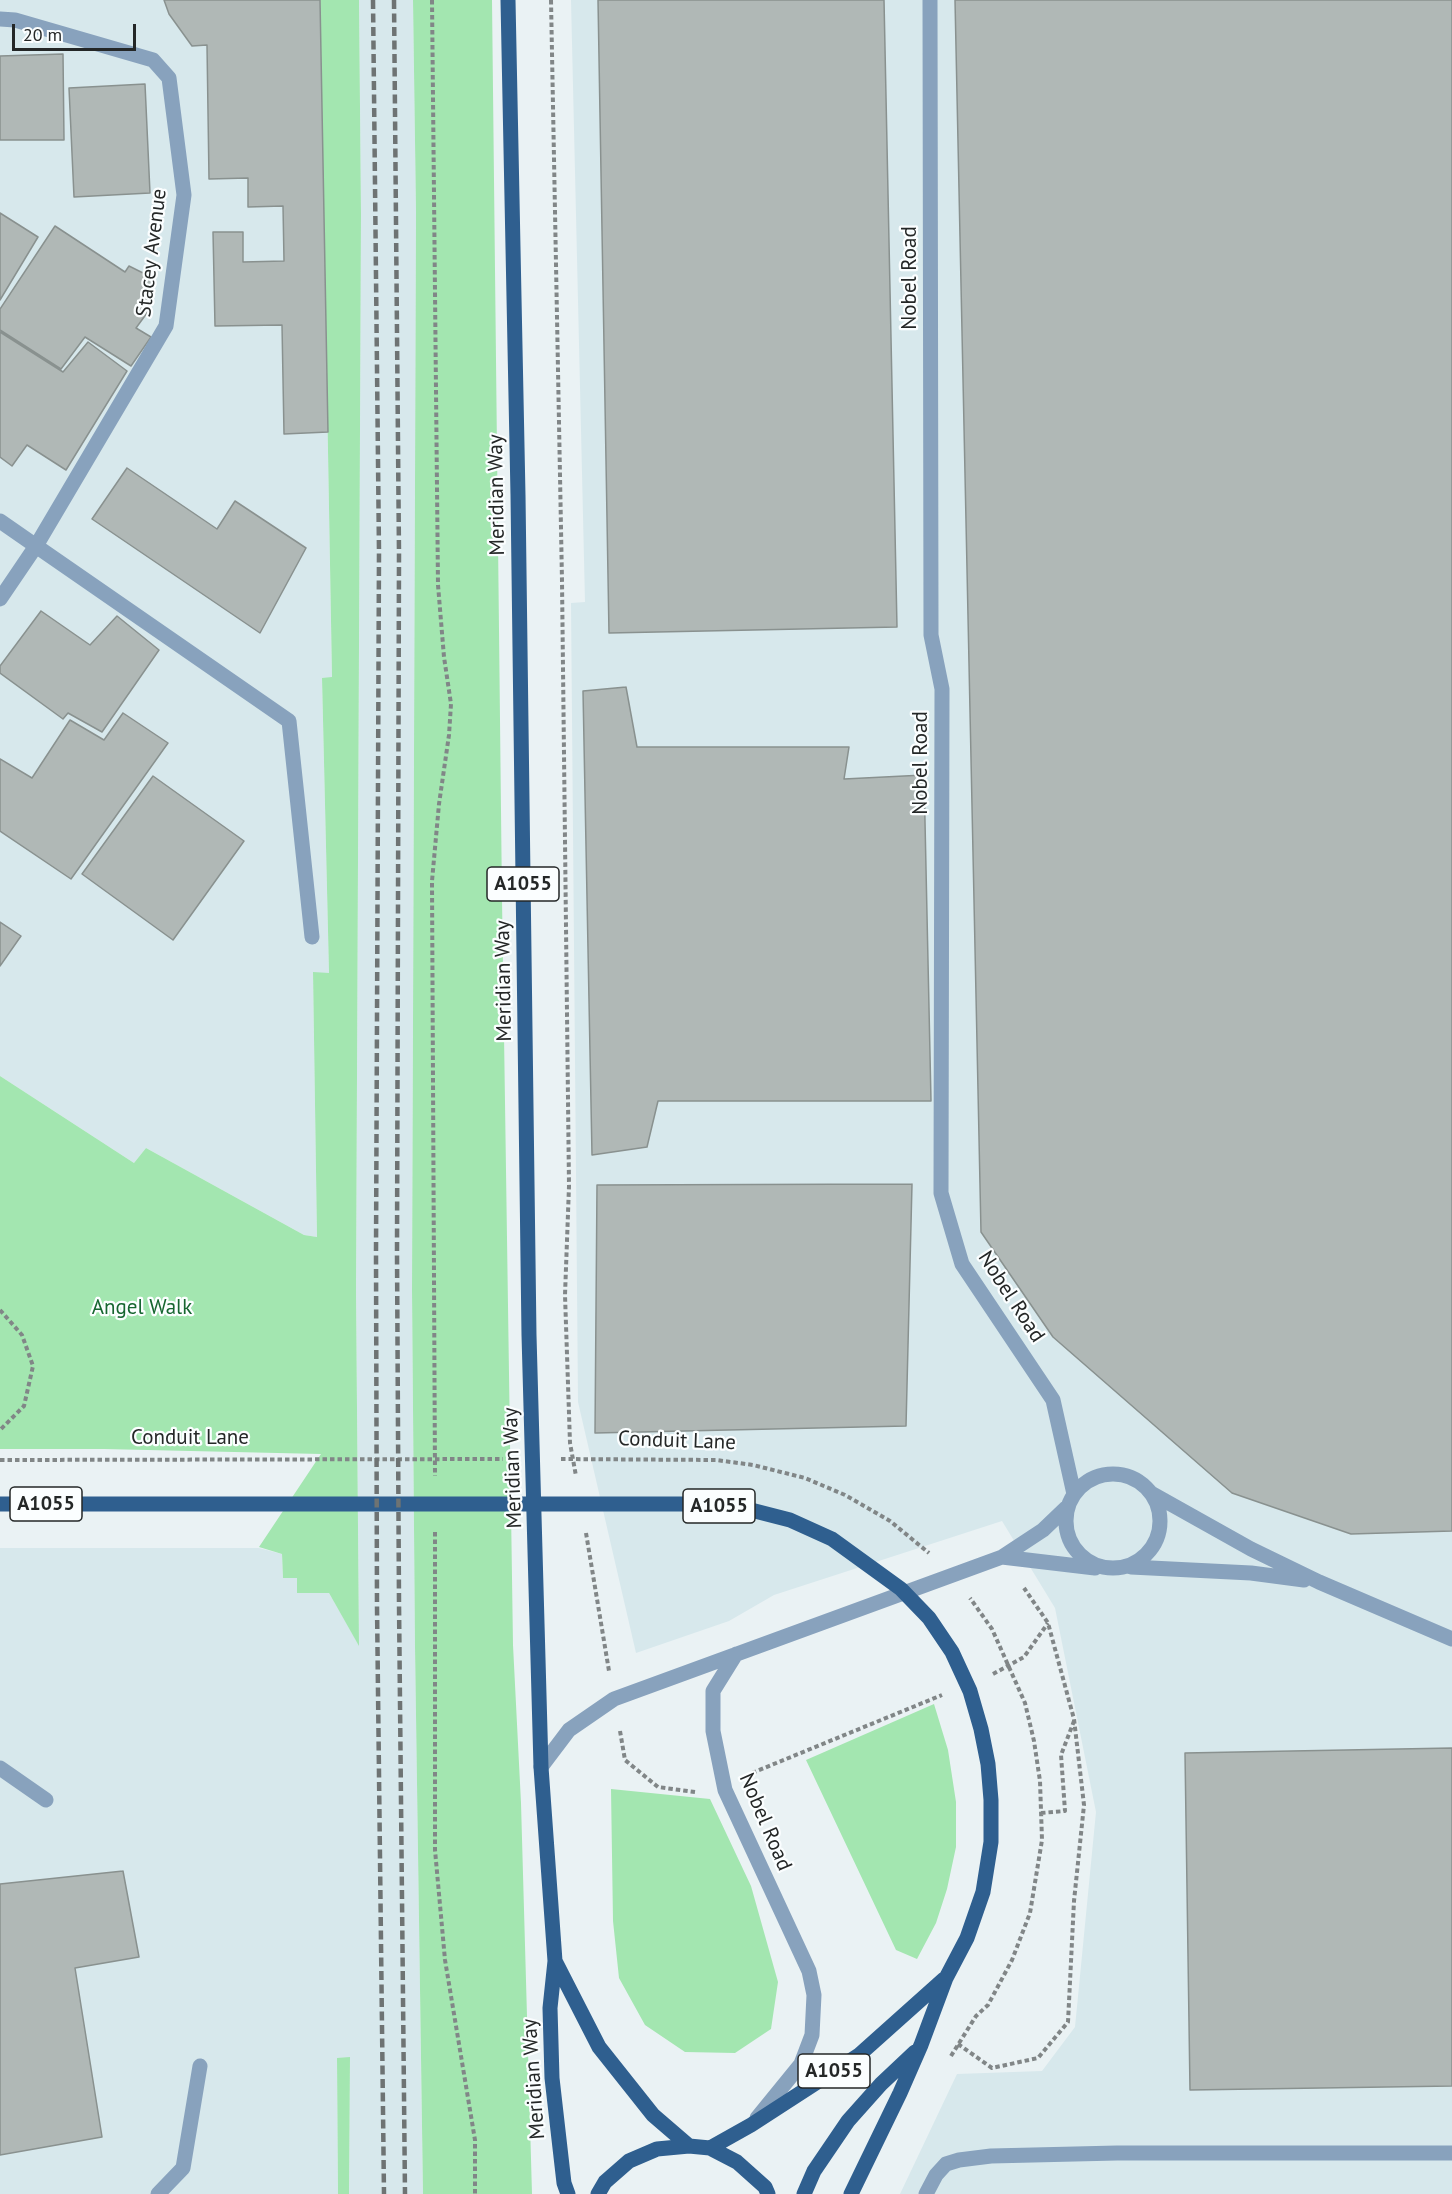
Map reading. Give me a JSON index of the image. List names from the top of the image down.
{
  "streets": {
    "main road": ["Meridian Way", "A1055"],
    "street": ["Stacey Avenue", "Nobel Road"],
    "path": ["Conduit Lane"]
  },
  "crossings": [
    ["Nobel Road", "A1055"]
  ],
  "parks": ["Angel Walk"],
  "scale_bar": "20 m"
}
